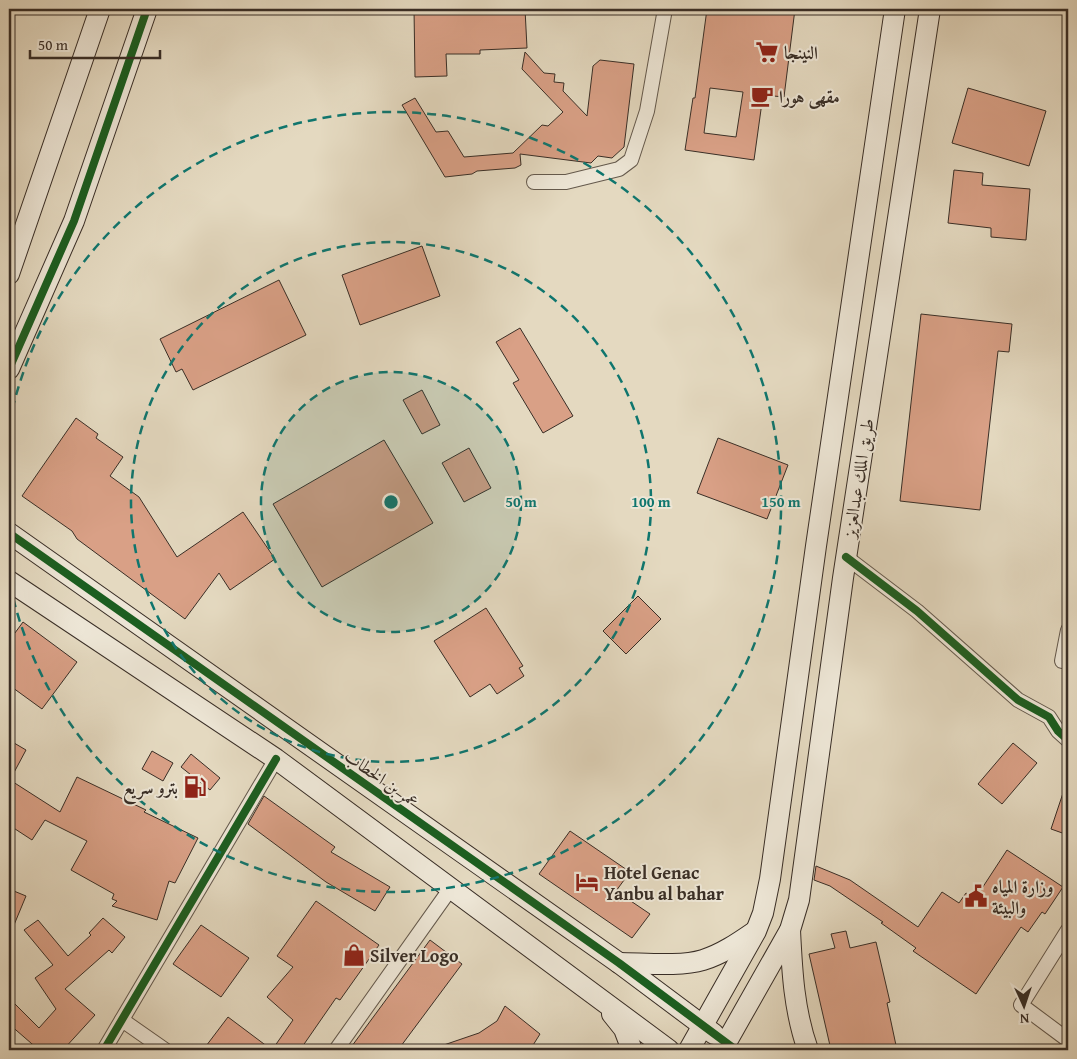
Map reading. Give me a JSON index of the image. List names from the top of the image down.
{
  "streets": {
    "street": ["طريق الملك عبدالعزيز", "عمر بن الخطاب"]
  },
  "crossings": [
    ["طريق الملك عبدالعزيز", "عمر بن الخطاب"]
  ],
  "places": {
    "supermarket": ["النينجا"],
    "cafe": ["مقهى هورا"],
    "fuel station": ["بترو سريع"],
    "hotel": ["Hotel Genac Yanbu al bahar"],
    "public building": ["وزارة المياه والبيئة"],
    "shop": ["Silver Logo"]
  },
  "scale_bar": "50 m",
  "north": "bottom",
  "rings": ["50 m", "100 m", "150 m"]
}
